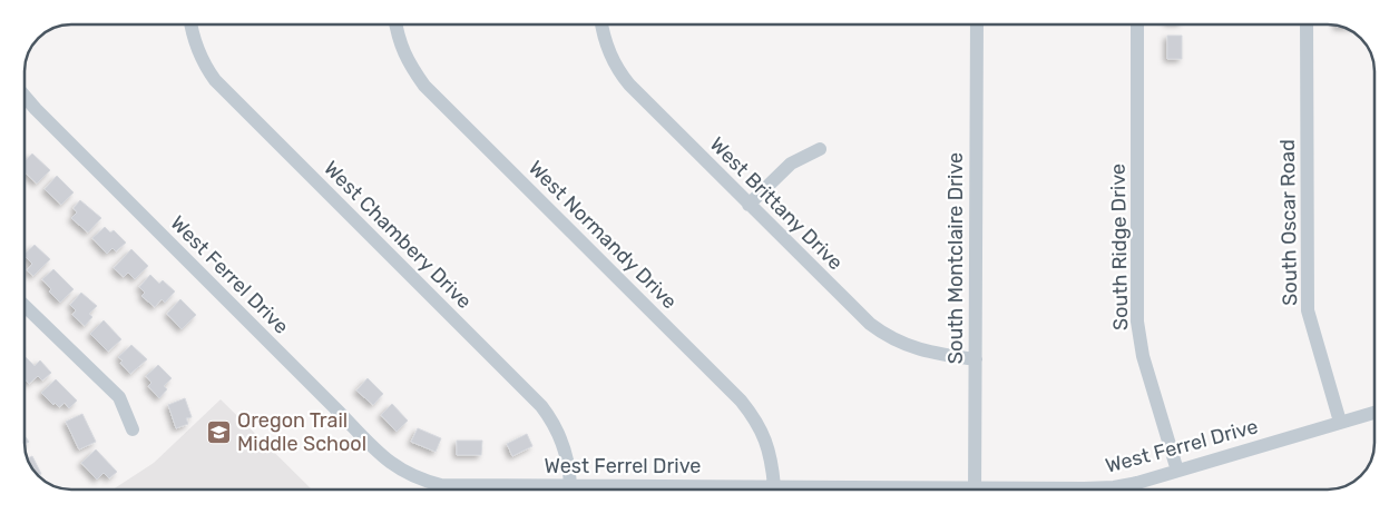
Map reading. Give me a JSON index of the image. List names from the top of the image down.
{
  "streets": {
    "street": [
      "West Brittany Drive",
      "South Oscar Road",
      "West Chambery Drive",
      "West Normandy Drive",
      "South Ridge Drive",
      "South Montclaire Drive",
      "West Ferrel Drive"
    ]
  },
  "crossings": [
    ["West Brittany Drive", "South Montclaire Drive"],
    ["South Oscar Road", "West Ferrel Drive"],
    ["West Chambery Drive", "West Ferrel Drive"],
    ["West Normandy Drive", "West Ferrel Drive"],
    ["South Ridge Drive", "West Ferrel Drive"]
  ],
  "places": {
    "school or university": ["Oregon Trail Middle School"]
  }
}
